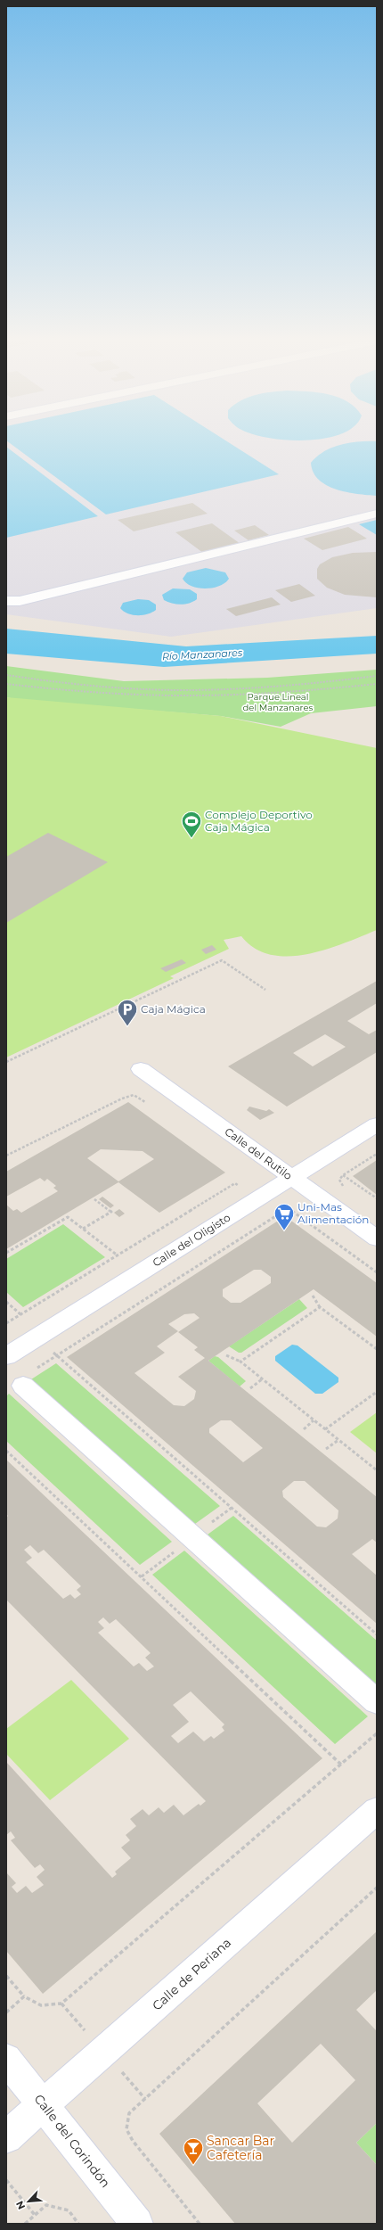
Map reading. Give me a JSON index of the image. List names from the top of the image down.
{
  "streets": {
    "street": [
      "Calle del Rutilo",
      "Calle del Oligisto",
      "Calle de Periana",
      "Calle del Corindón"
    ]
  },
  "crossings": [
    ["Calle del Rutilo", "Calle del Oligisto"],
    ["Calle de Periana", "Calle del Corindón"]
  ],
  "water": ["Río Manzanares"],
  "parks": ["Parque Lineal del Manzanares"],
  "places": {
    "sports": ["Complejo Deportivo Caja Mágica"],
    "parking": ["Caja Mágica"],
    "supermarket": ["Uni-Mas Alimentación"],
    "bar": ["Sancar Bar Cafetería"]
  },
  "north": "bottom left"
}
